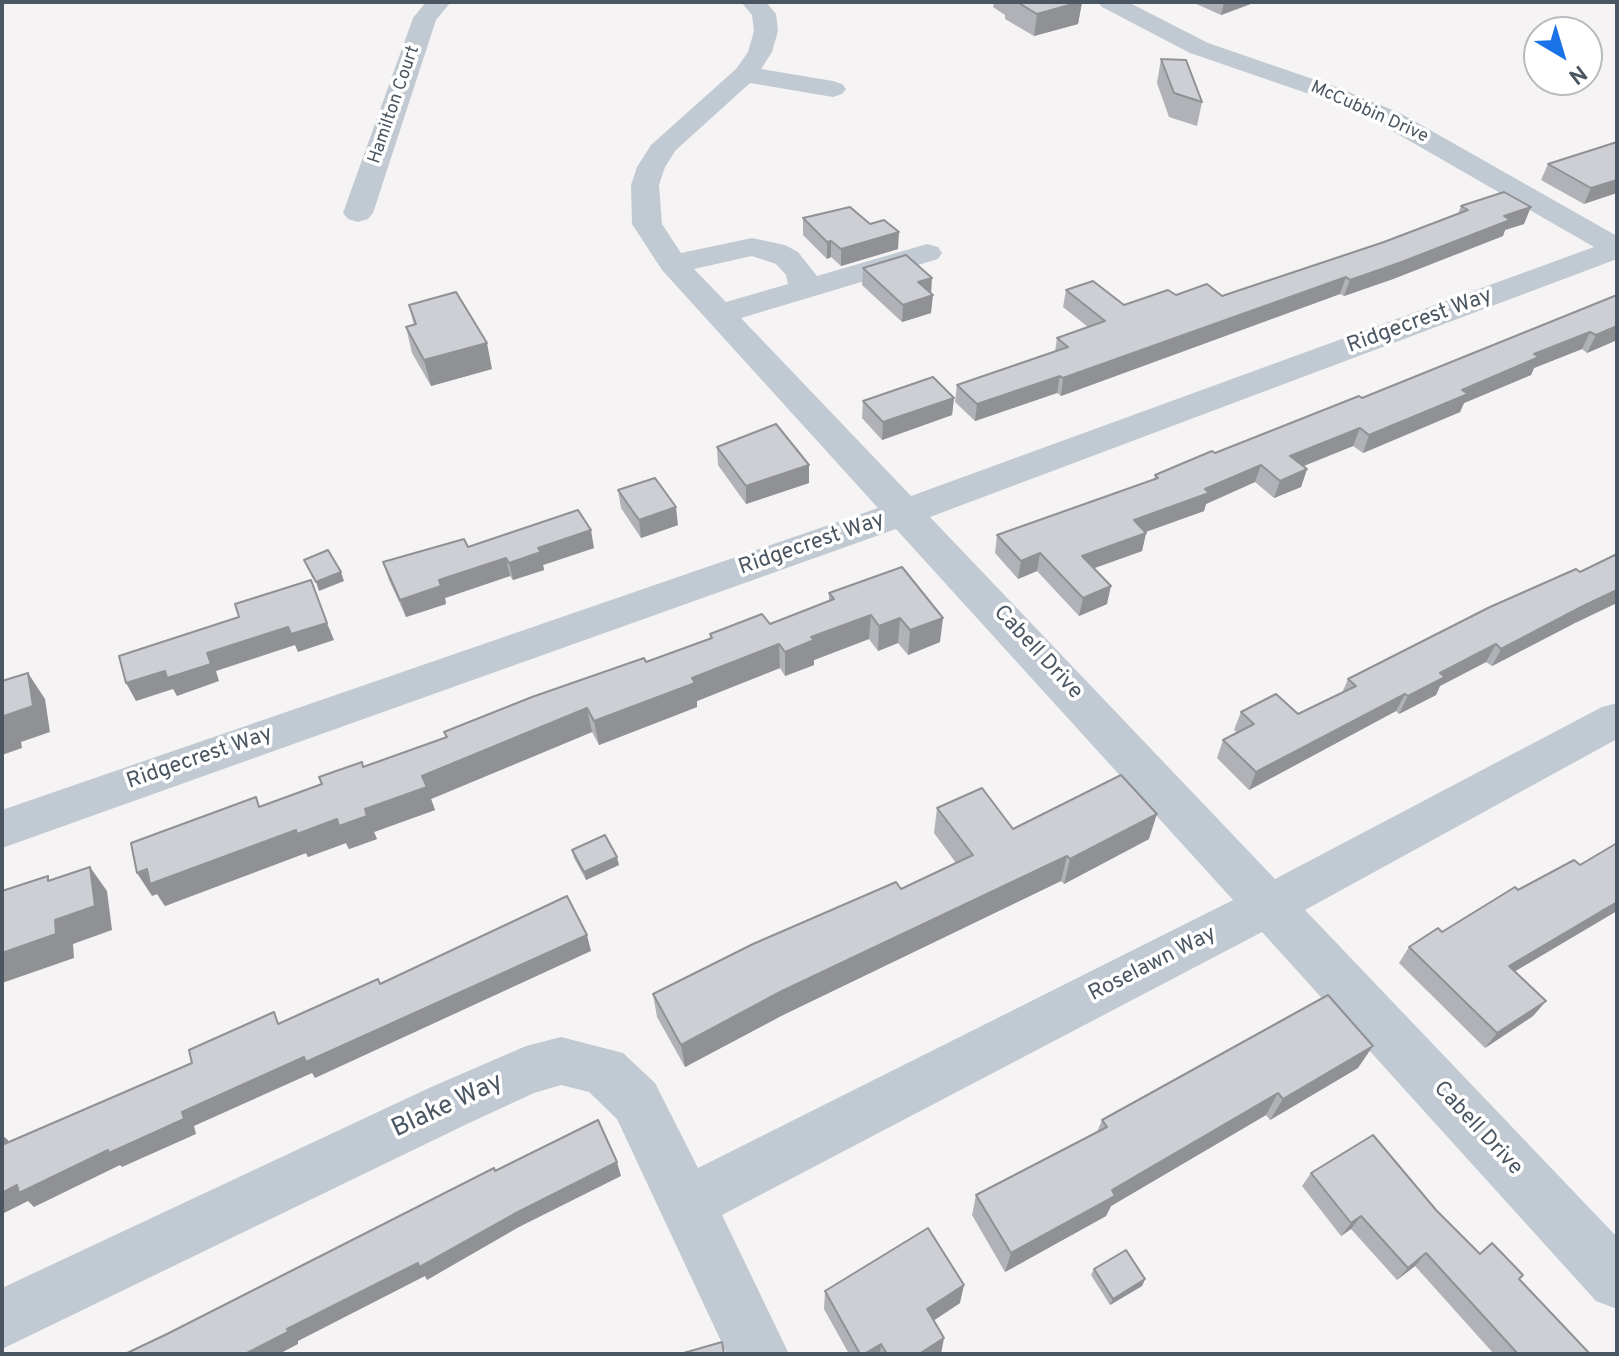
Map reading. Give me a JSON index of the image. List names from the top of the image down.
{
  "streets": {
    "street": [
      "Hamilton Court",
      "McCubbin Drive",
      "Ridgecrest Way",
      "Cabell Drive",
      "Roselawn Way",
      "Blake Way"
    ]
  },
  "crossings": [
    ["McCubbin Drive", "Ridgecrest Way"],
    ["Ridgecrest Way", "Cabell Drive"],
    ["Cabell Drive", "Roselawn Way"],
    ["Roselawn Way", "Blake Way"]
  ],
  "north": "bottom right"
}
